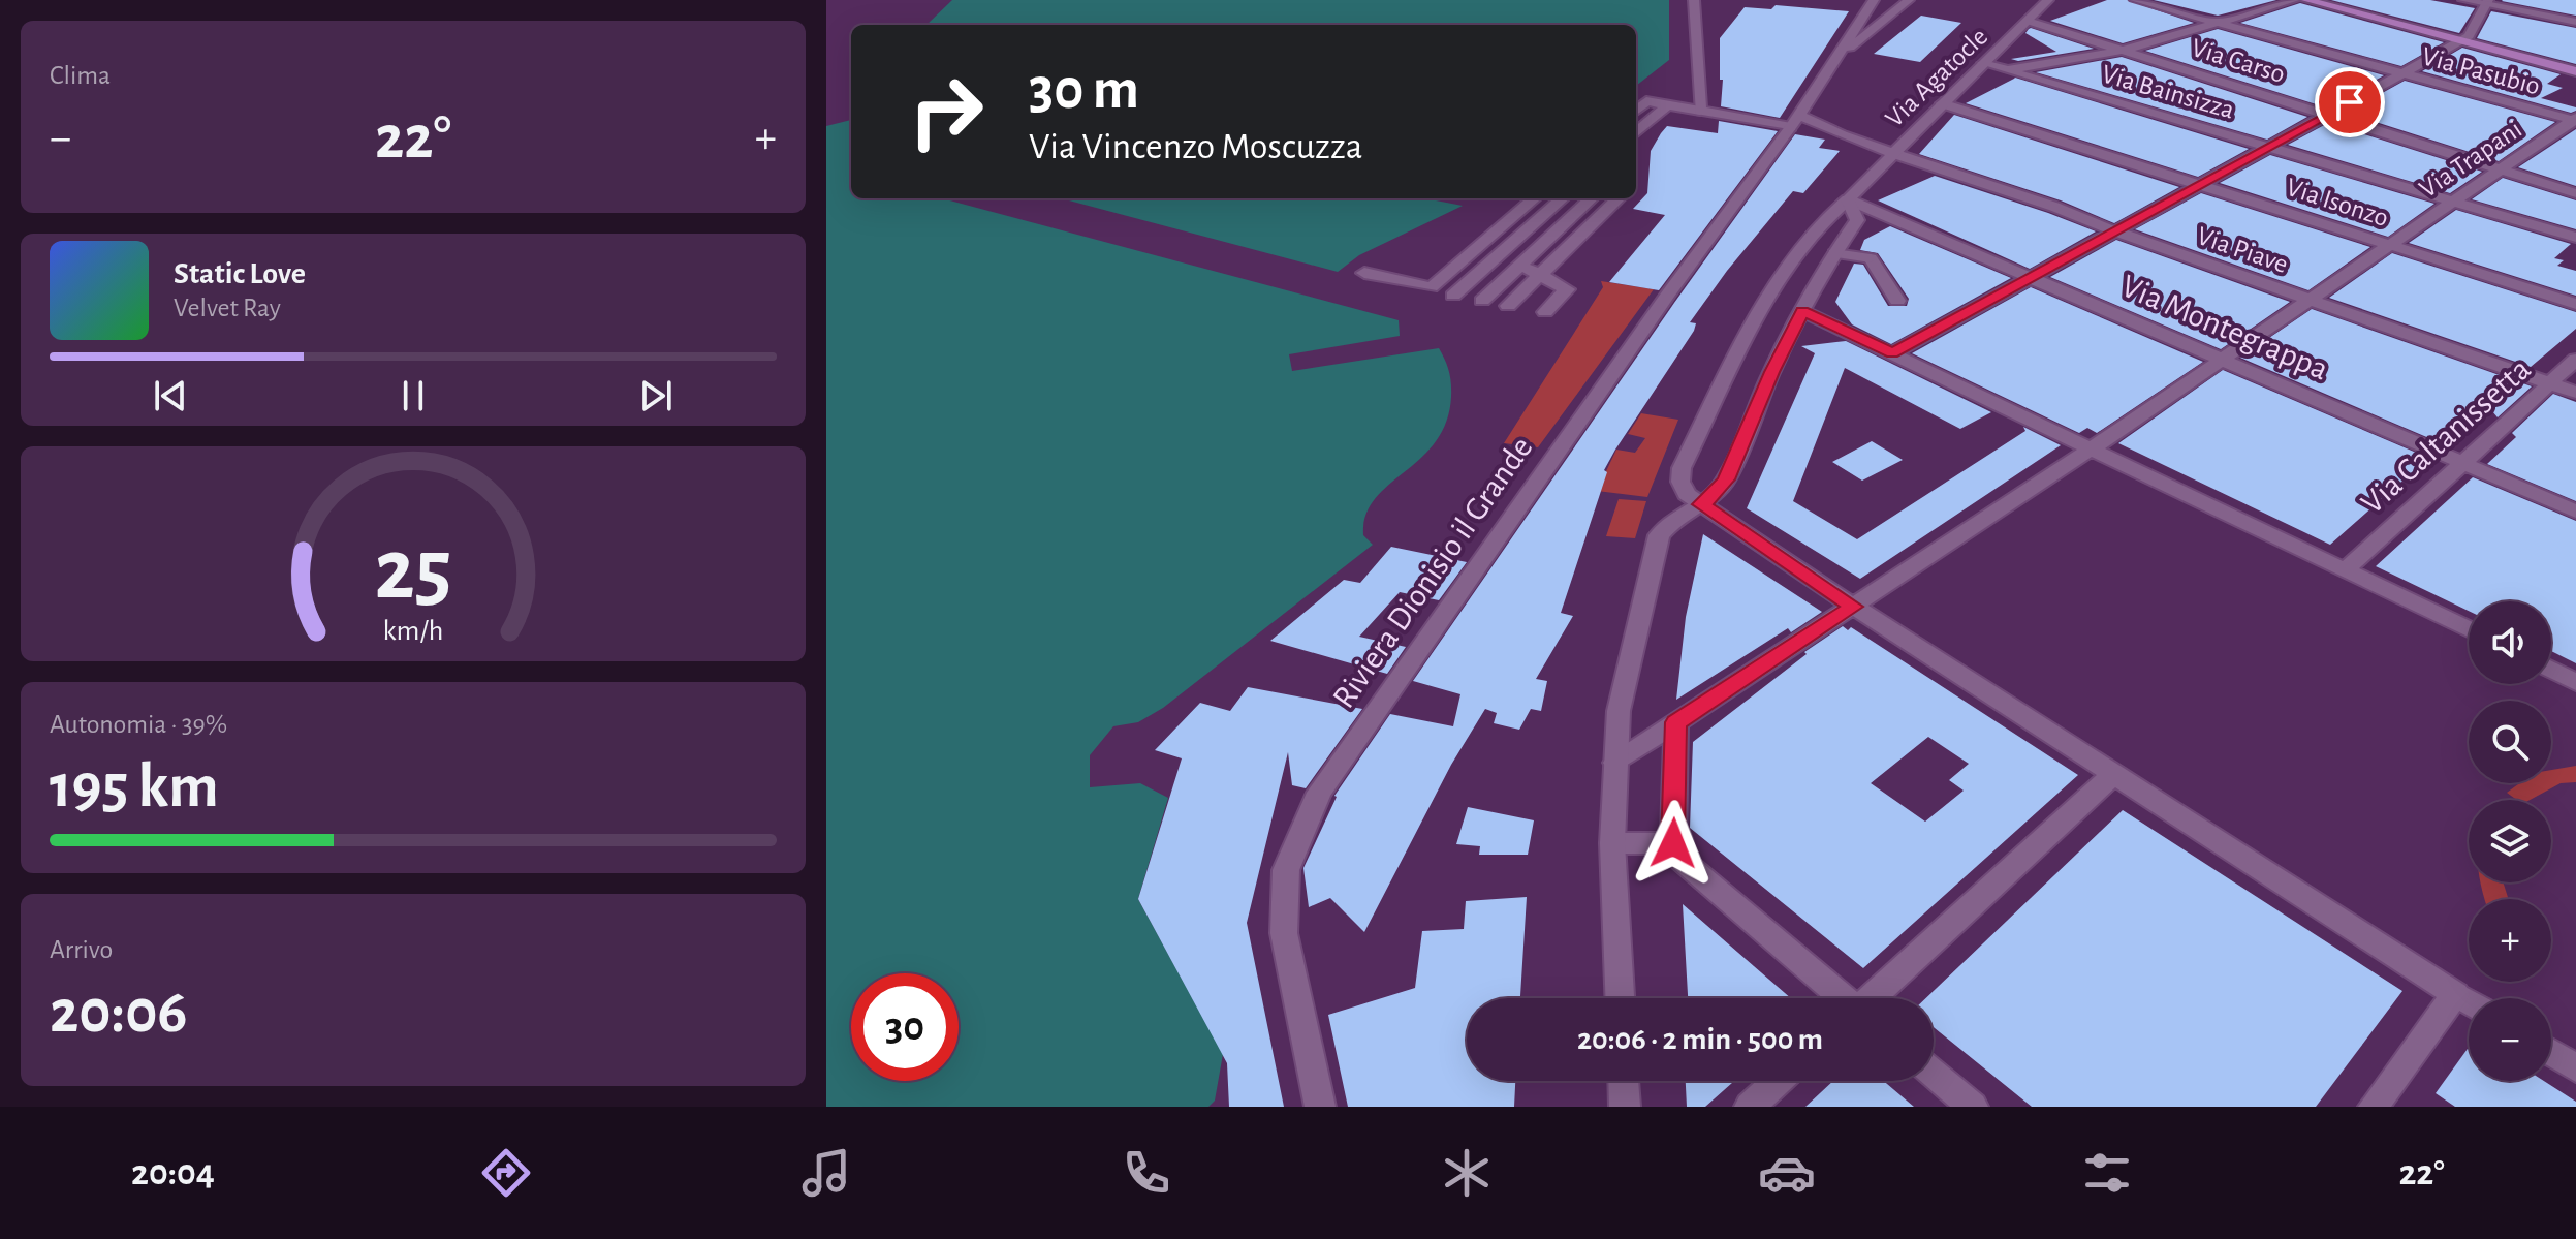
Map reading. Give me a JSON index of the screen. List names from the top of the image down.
{
  "streets": {
    "street": [
      "Via Carso",
      "Via Pasubio",
      "Via Agatocle",
      "Via Bainsizza",
      "Via Trapani",
      "Via Isonzo",
      "Via Piave",
      "Via Montegrappa",
      "Via Caltanissetta",
      "Riviera Dionisio il Grande"
    ]
  },
  "crossings": [
    ["Via Carso", "Via Agatocle"],
    ["Via Carso", "Via Trapani"],
    ["Via Pasubio", "Via Trapani"],
    ["Via Agatocle", "Via Bainsizza"],
    ["Via Agatocle", "Via Isonzo"],
    ["Via Agatocle", "Via Piave"],
    ["Via Agatocle", "Via Montegrappa"],
    ["Via Bainsizza", "Via Trapani"],
    ["Via Trapani", "Via Isonzo"],
    ["Via Trapani", "Via Piave"],
    ["Via Trapani", "Via Montegrappa"],
    ["Via Piave", "Via Caltanissetta"],
    ["Via Piave", "Riviera Dionisio il Grande"],
    ["Via Montegrappa", "Via Caltanissetta"]
  ],
  "page": {
    "tile": [
      "Clima",
      ["Autonomia · 39%", "195 km"],
      ["Arrivo", "20:06"]
    ],
    "turn": ["30 m", "Via Vincenzo Moscuzza"],
    "heat": ["−", "22°", "+"],
    "song": ["Static Love", "Velvet Ray"],
    "map_buttons": ["+", "−"],
    "limit": "30",
    "trip": "20:06 · 2 min · 500 m",
    "tabs": ["20:04", "22°"],
    "gauge": ["25", "km/h"]
  }
}
